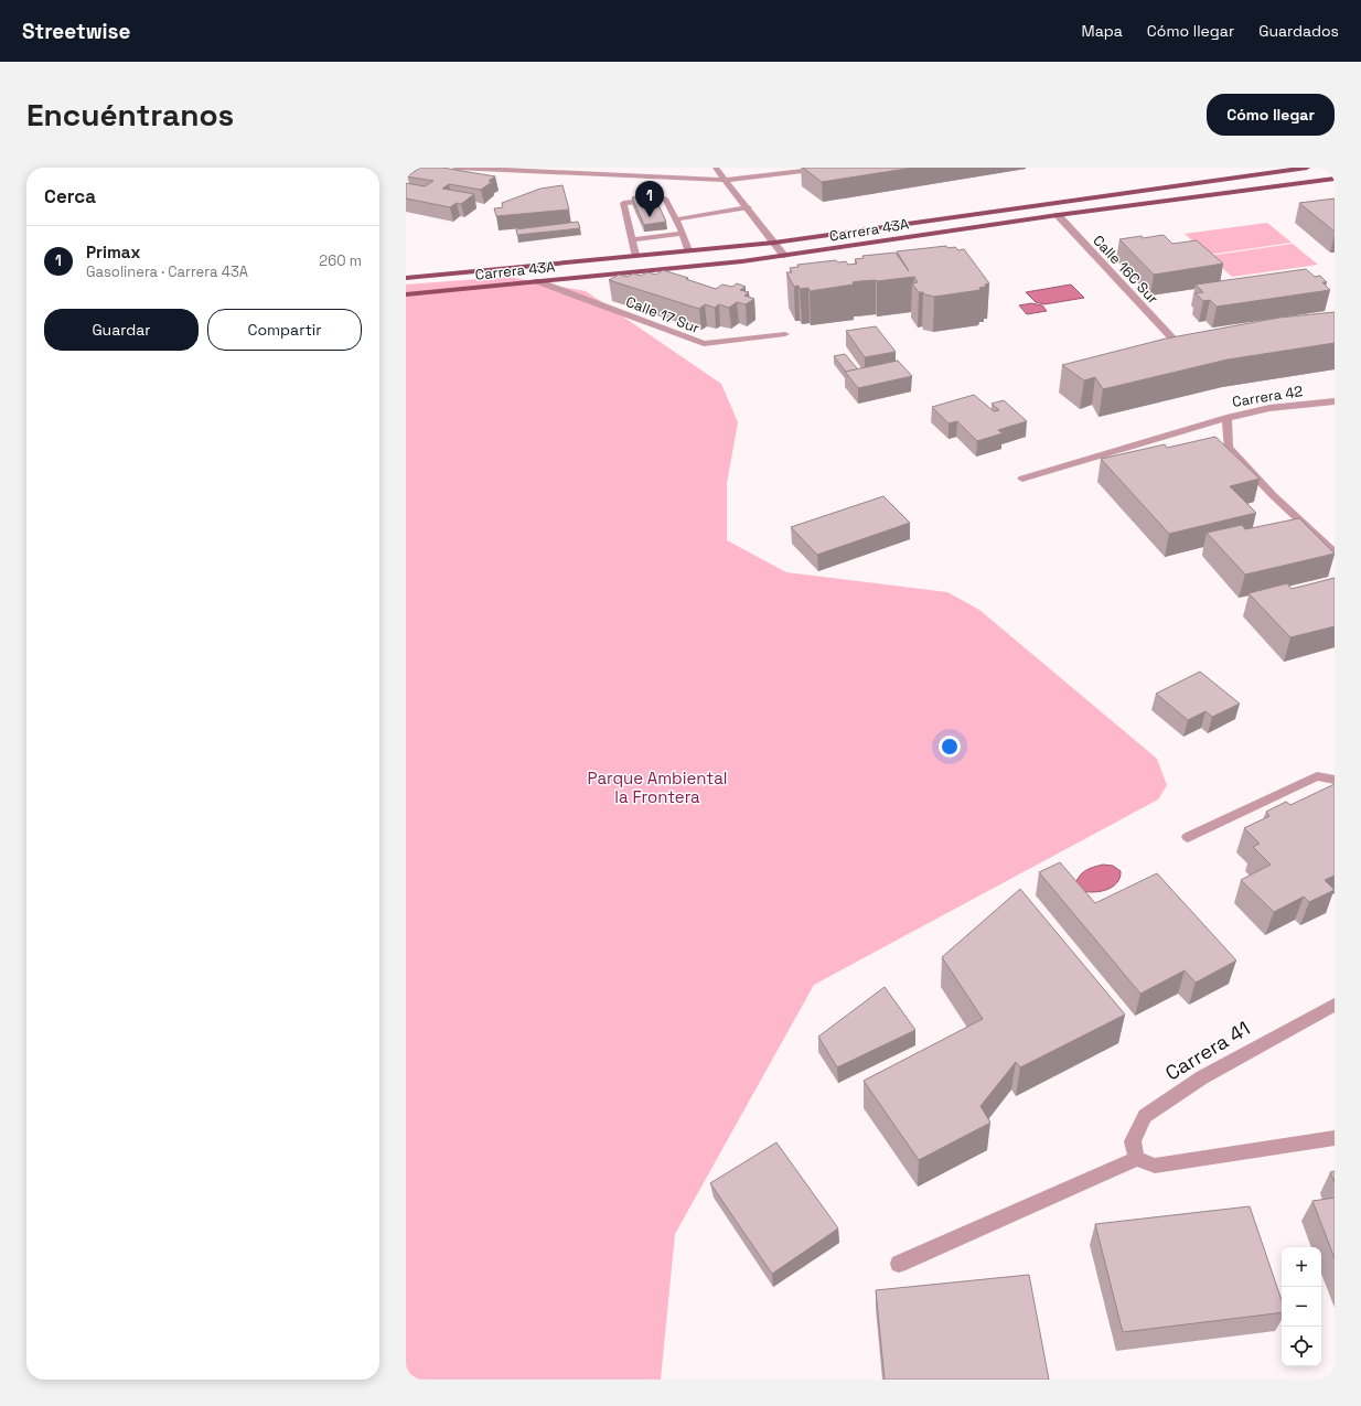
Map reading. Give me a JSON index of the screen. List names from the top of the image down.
{
  "streets": {
    "main road": ["Carrera 43A"],
    "street": [
      "Calle 16C Sur",
      "Calle 17 Sur",
      "Carrera 42",
      "Carrera 41"
    ]
  },
  "crossings": [
    ["Carrera 43A", "Calle 16C Sur"],
    ["Carrera 43A", "Calle 17 Sur"]
  ],
  "parks": ["Parque Ambiental la Frontera"],
  "page": {
    "header": "Streetwise",
    "nav": ["Mapa", "Cómo llegar", "Guardados"],
    "buttons": [
      "Cómo llegar",
      ["Guardar", "Compartir"]
    ],
    "title": "Encuéntranos",
    "heading": "Cerca",
    "pins": "1",
    "list": [
      {
        "mark": "1",
        "name": "Primax",
        "note": "Gasolinera · Carrera 43A",
        "value": "260 m"
      }
    ],
    "map_buttons": ["+", "−"]
  }
}
